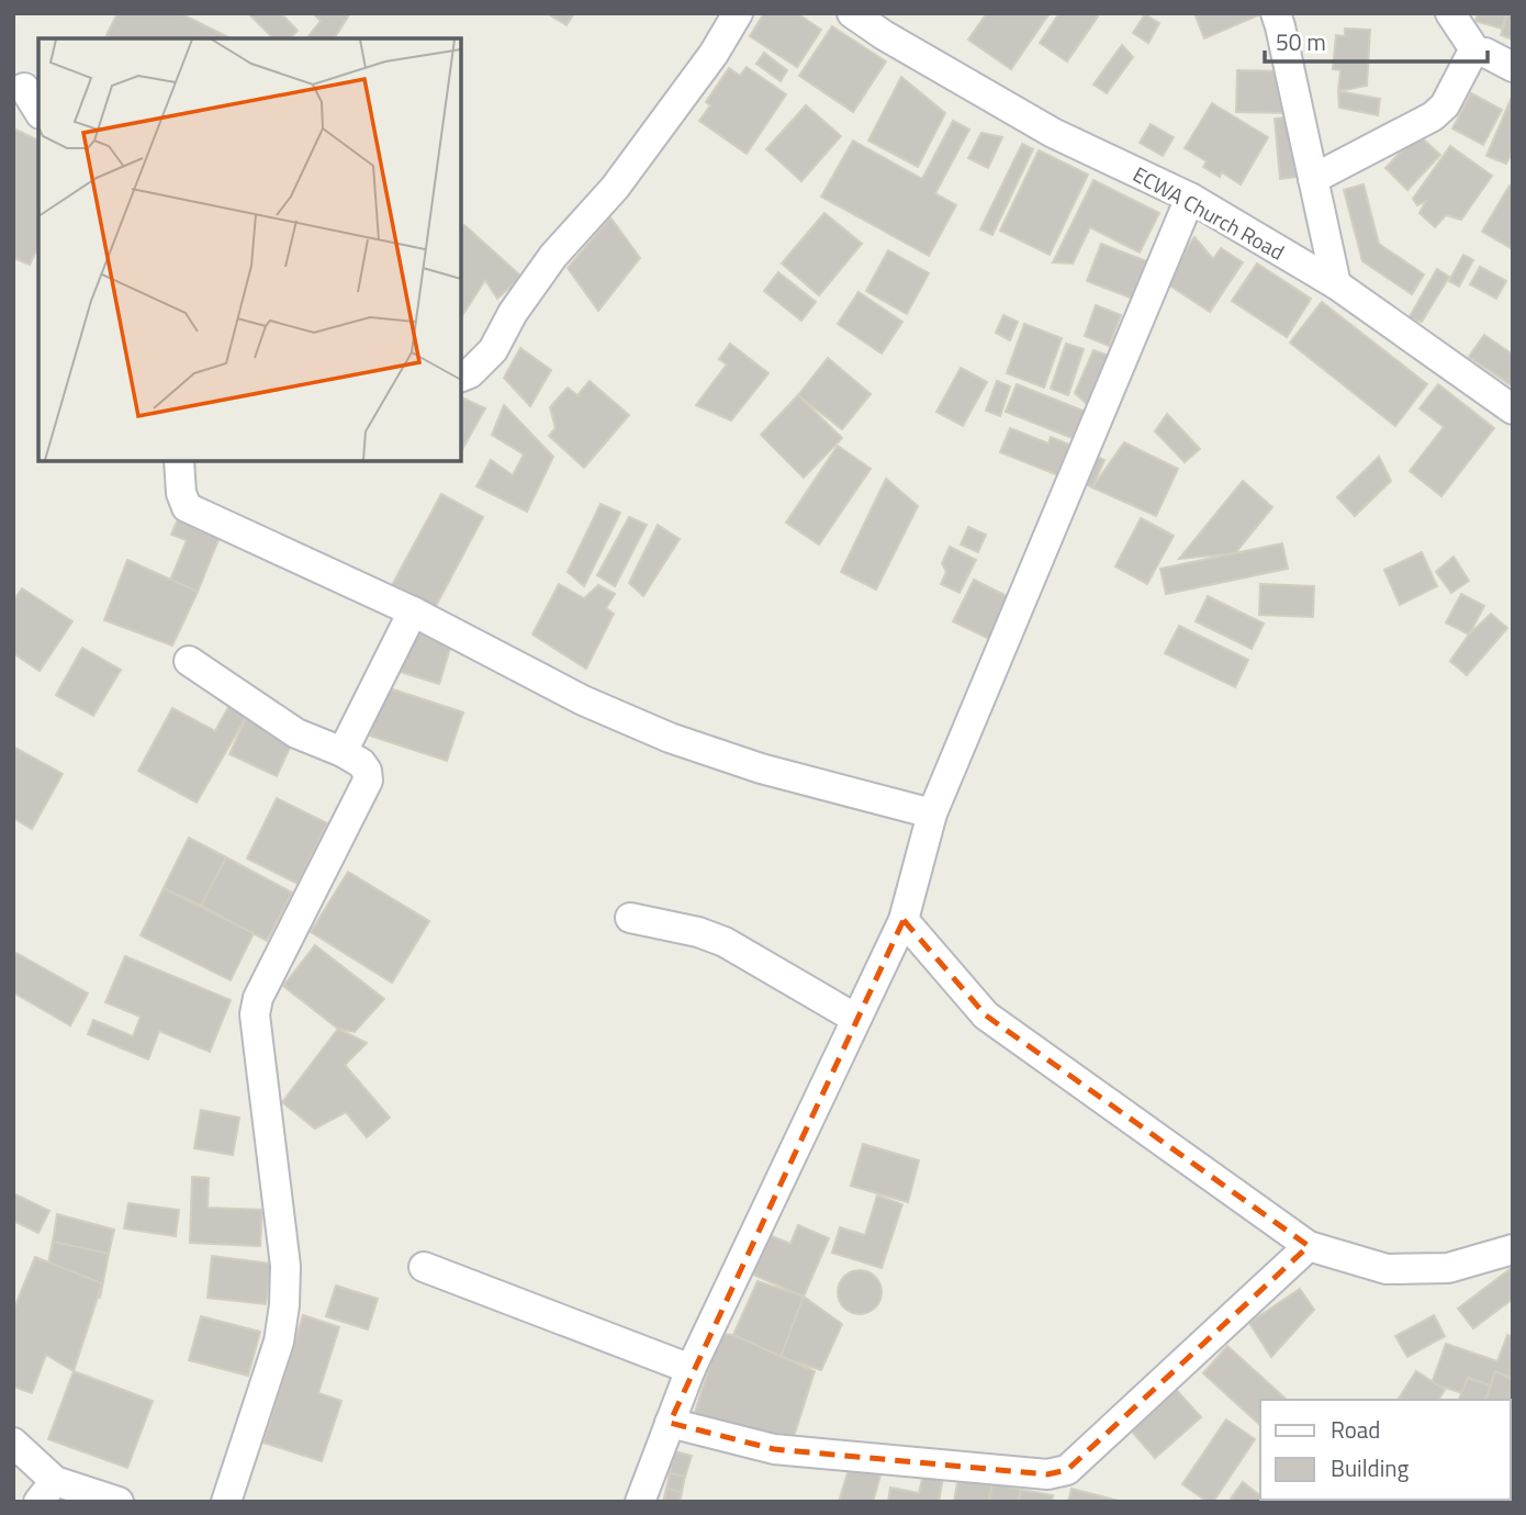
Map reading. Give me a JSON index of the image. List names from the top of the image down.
{
  "streets": {
    "street": ["ECWA Church Road"]
  },
  "legend": ["Road", "Building"],
  "scale_bar": "50 m"
}
